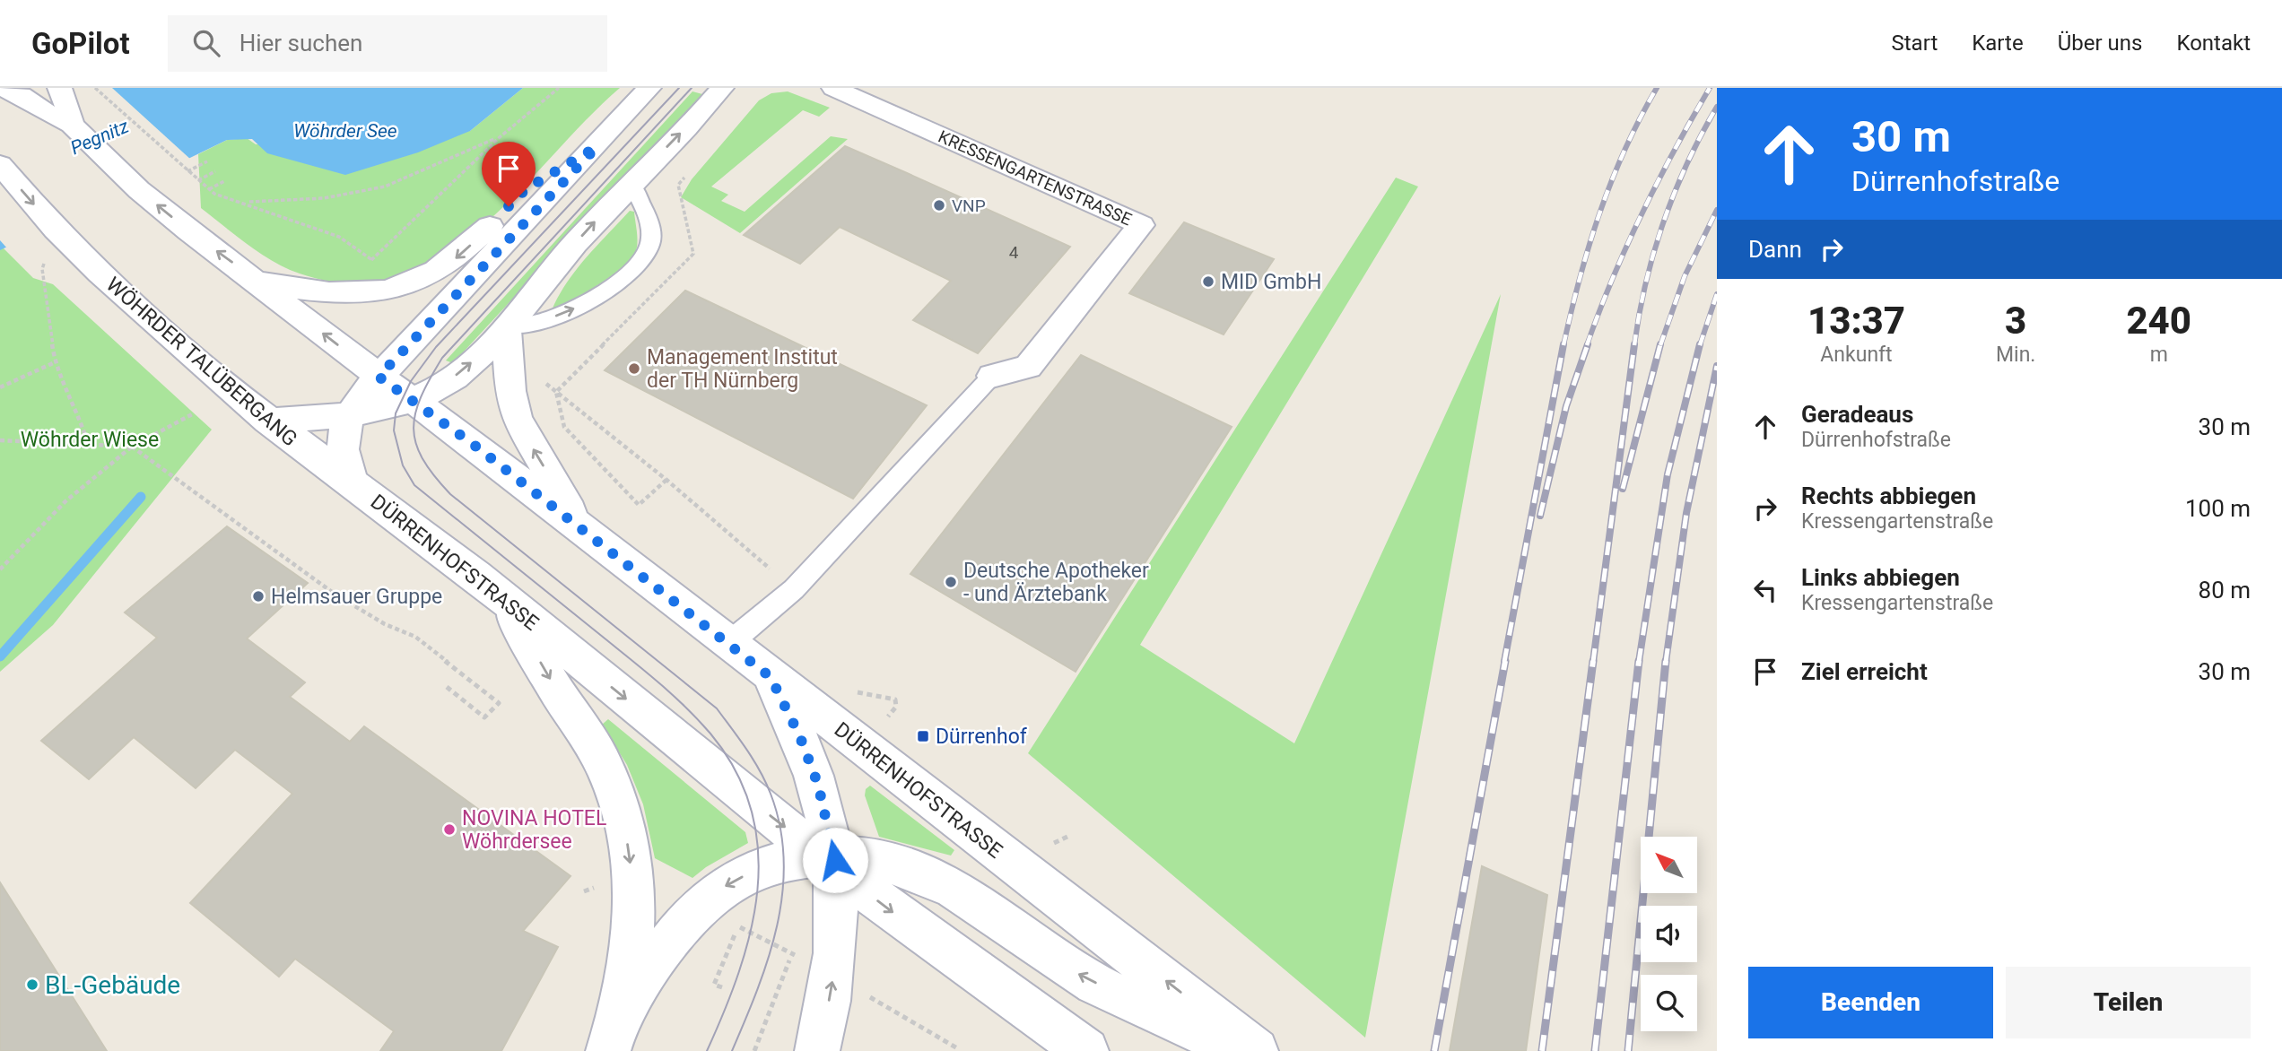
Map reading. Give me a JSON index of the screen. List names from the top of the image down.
{
  "streets": {
    "main road": ["KRESSENGARTENSTRASSE", "WÖHRDER TALÜBERGANG", "DÜRRENHOFSTRASSE"]
  },
  "crossings": [
    ["WÖHRDER TALÜBERGANG", "DÜRRENHOFSTRASSE"]
  ],
  "water": ["Wöhrder See", "Pegnitz"],
  "parks": ["Wöhrder Wiese"],
  "places": {
    "other": [
      "VNP",
      "MID GmbH",
      "Management Institut der TH Nürnberg",
      "Deutsche Apotheker - und Ärztebank",
      "Helmsauer Gruppe",
      "NOVINA HOTEL Wöhrdersee",
      "BL-Gebäude"
    ],
    "transit": ["Dürrenhof"]
  },
  "house_numbers": ["4"],
  "north": "top left",
  "page": {
    "header": "GoPilot",
    "search": "Hier suchen",
    "nav": [
      "Start",
      "Karte",
      "Über uns",
      "Kontakt"
    ],
    "turn": ["30 m", "Dürrenhofstraße"],
    "then": "Dann",
    "eta": [
      "13:37",
      "Ankunft",
      "3",
      "Min.",
      "240",
      "m"
    ],
    "list": [
      {
        "name": "Geradeaus",
        "note": "Dürrenhofstraße",
        "value": "30 m"
      },
      {
        "name": "Rechts abbiegen",
        "note": "Kressengartenstraße",
        "value": "100 m"
      },
      {
        "name": "Links abbiegen",
        "note": "Kressengartenstraße",
        "value": "80 m"
      },
      {
        "name": "Ziel erreicht",
        "value": "30 m"
      }
    ],
    "buttons": ["Beenden", "Teilen"]
  }
}
